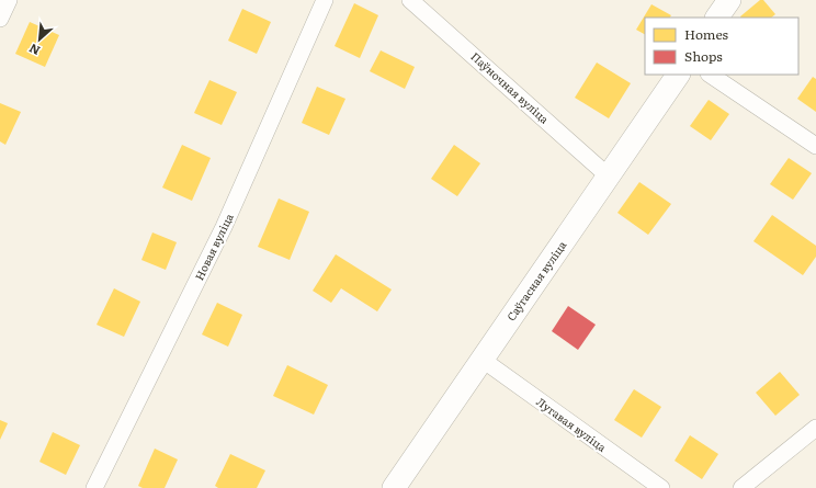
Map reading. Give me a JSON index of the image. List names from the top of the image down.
{
  "streets": {
    "street": [
      "Паўночная вуліца",
      "Новая вуліца",
      "Саўгасная вуліца",
      "Лугавая вуліца"
    ]
  },
  "crossings": [
    ["Паўночная вуліца", "Саўгасная вуліца"],
    ["Саўгасная вуліца", "Лугавая вуліца"]
  ],
  "legend": ["Homes", "Shops"],
  "north": "bottom left"
}
